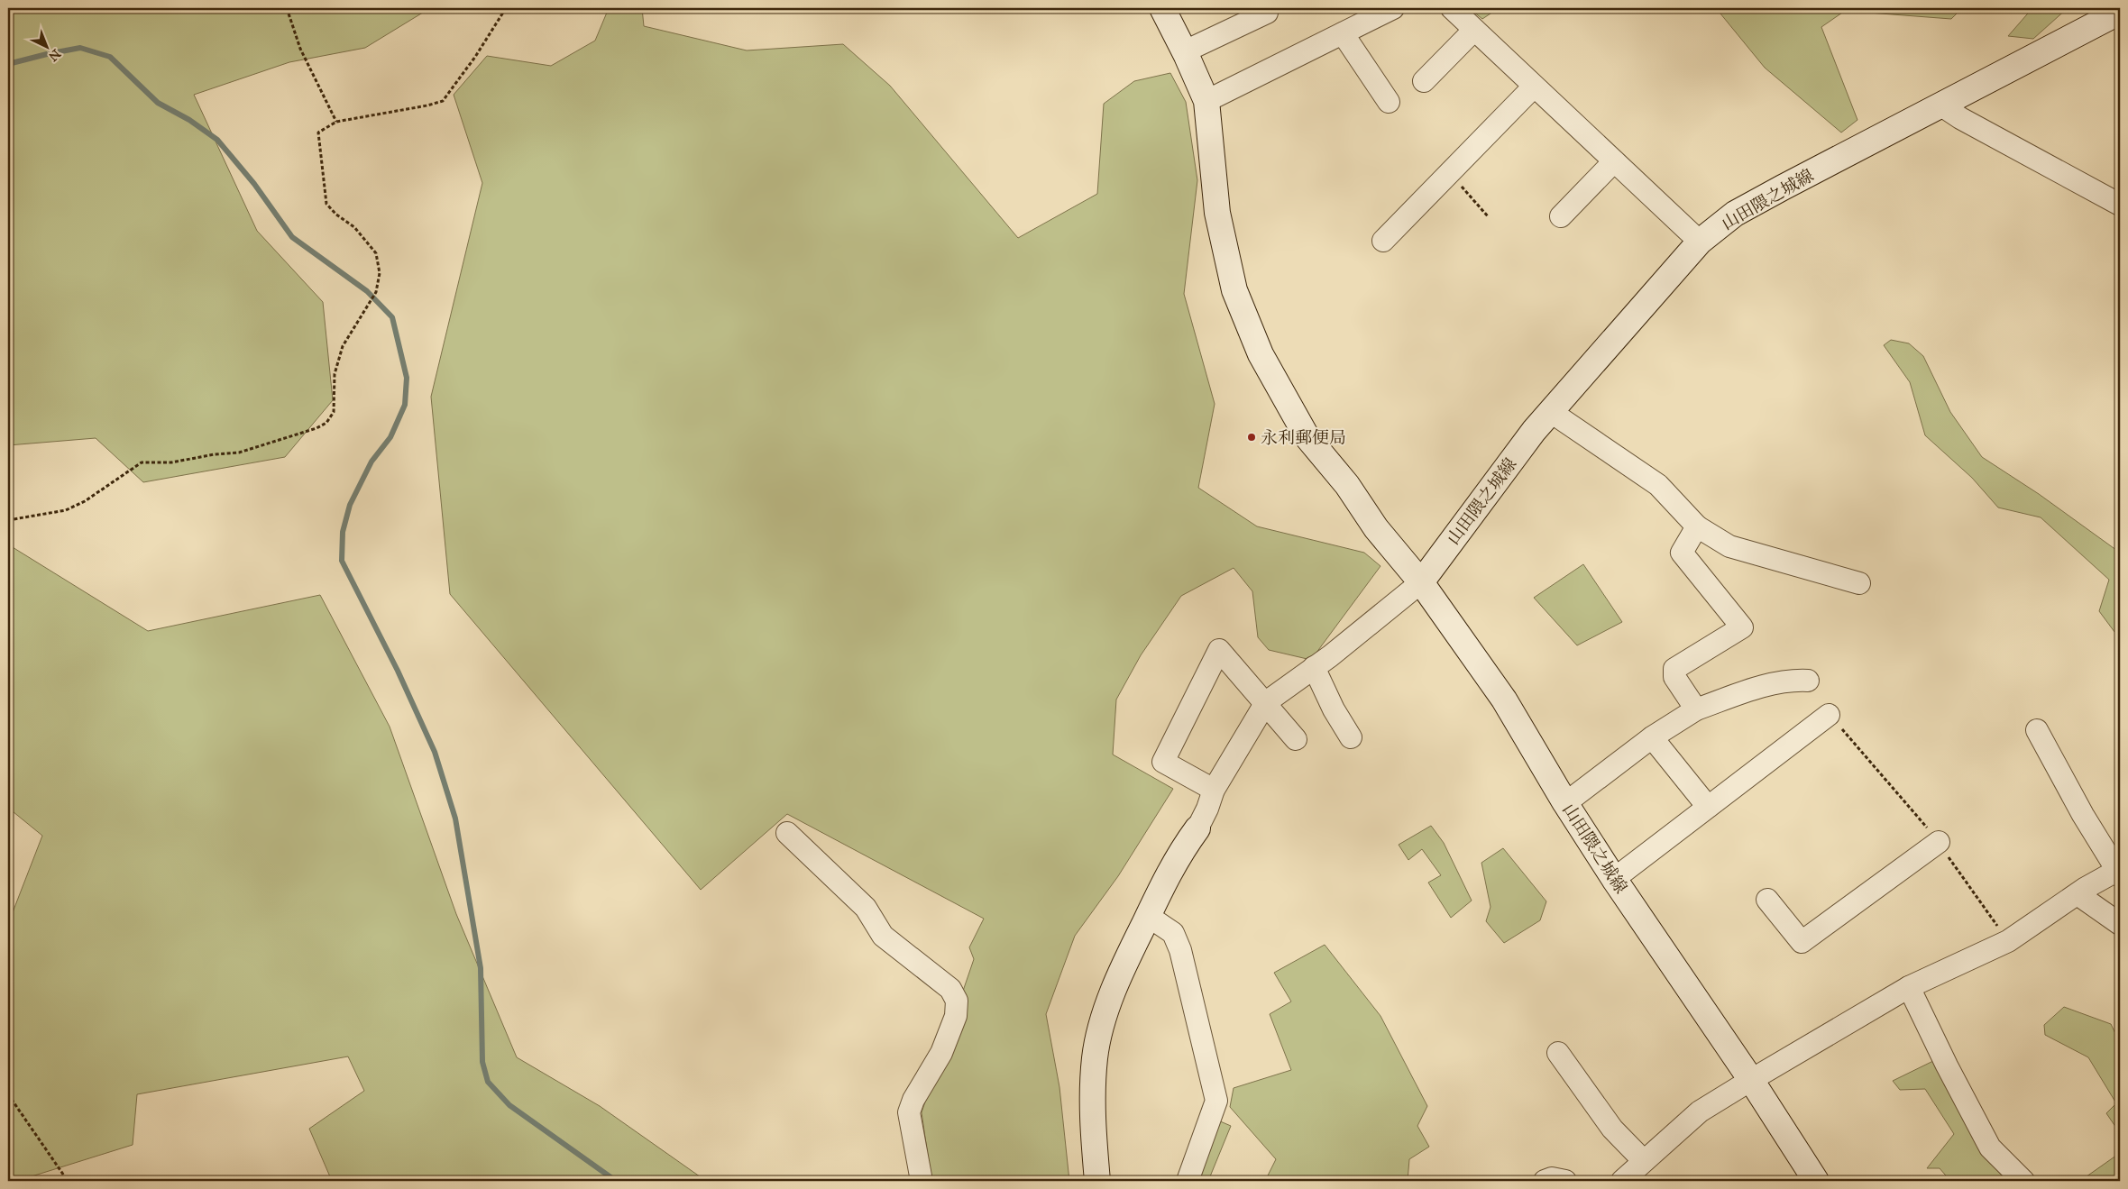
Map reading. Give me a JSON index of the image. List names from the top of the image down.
{
  "streets": {
    "main road": ["山田隈之城線"]
  },
  "places": ["永利郵便局"],
  "north": "bottom right"
}
